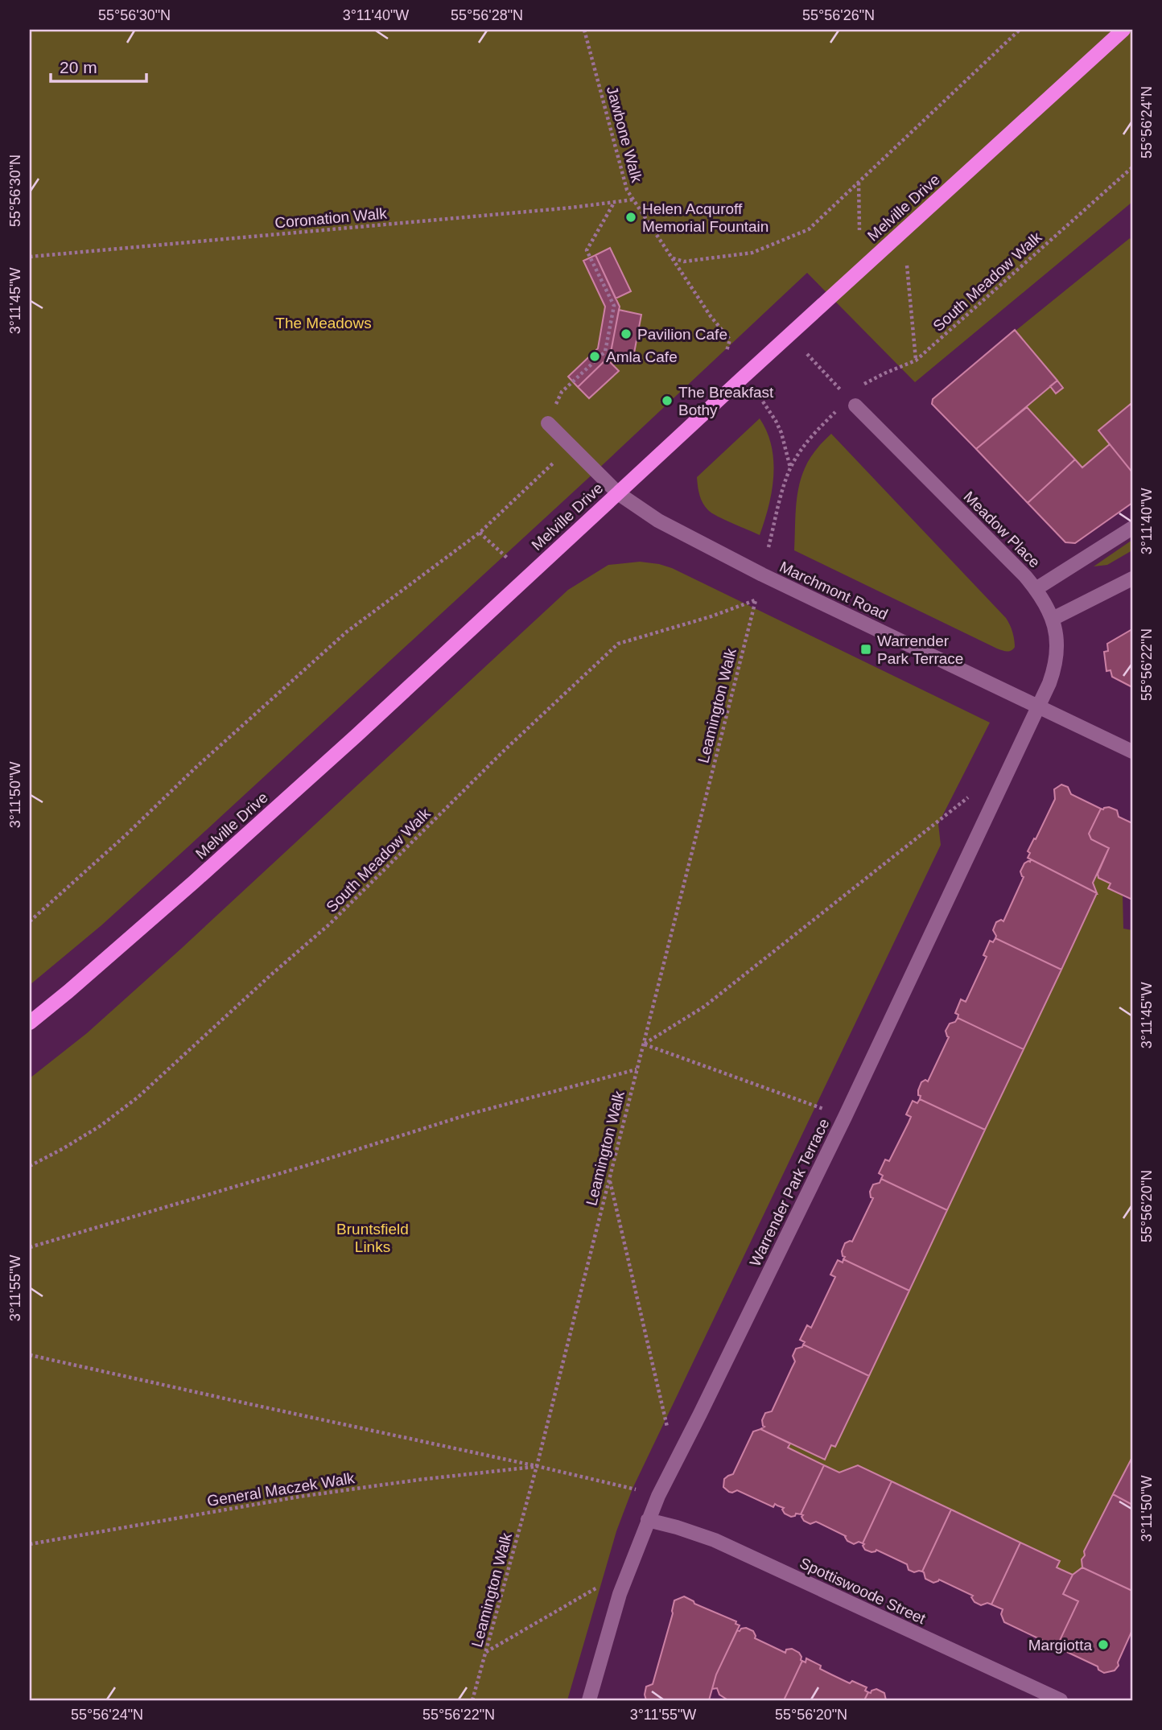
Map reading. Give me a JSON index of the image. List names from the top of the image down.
{
  "streets": {
    "main road": ["Melville Drive"],
    "street": [
      "Meadow Place",
      "Marchmont Road",
      "Warrender Park Terrace",
      "Spottiswoode Street"
    ],
    "path": [
      "Jawbone Walk",
      "Coronation Walk",
      "South Meadow Walk",
      "Leamington Walk",
      "General Maczek Walk"
    ]
  },
  "crossings": [
    ["Jawbone Walk", "Coronation Walk"],
    ["Melville Drive", "Marchmont Road"],
    ["South Meadow Walk", "Meadow Place"],
    ["South Meadow Walk", "Leamington Walk"],
    ["Meadow Place", "Marchmont Road"],
    ["Meadow Place", "Warrender Park Terrace"],
    ["Marchmont Road", "Warrender Park Terrace"],
    ["Leamington Walk", "General Maczek Walk"],
    ["Warrender Park Terrace", "Spottiswoode Street"]
  ],
  "parks": ["The Meadows", "Bruntsfield Links"],
  "places": {
    "other": [
      "Helen Acquroff Memorial Fountain",
      "Pavilion Cafe",
      "Amla Cafe",
      "The Breakfast Bothy",
      "Margiotta"
    ],
    "transit": ["Warrender Park Terrace"]
  },
  "scale_bar": "20 m",
  "coordinates": [
    "55°56'30\"N",
    "3°11'40\"W",
    "55°56'28\"N",
    "55°56'26\"N",
    "55°56'24\"N",
    "3°11'45\"W",
    "55°56'22\"N",
    "3°11'50\"W",
    "55°56'20\"N",
    "3°11'55\"W"
  ]
}
